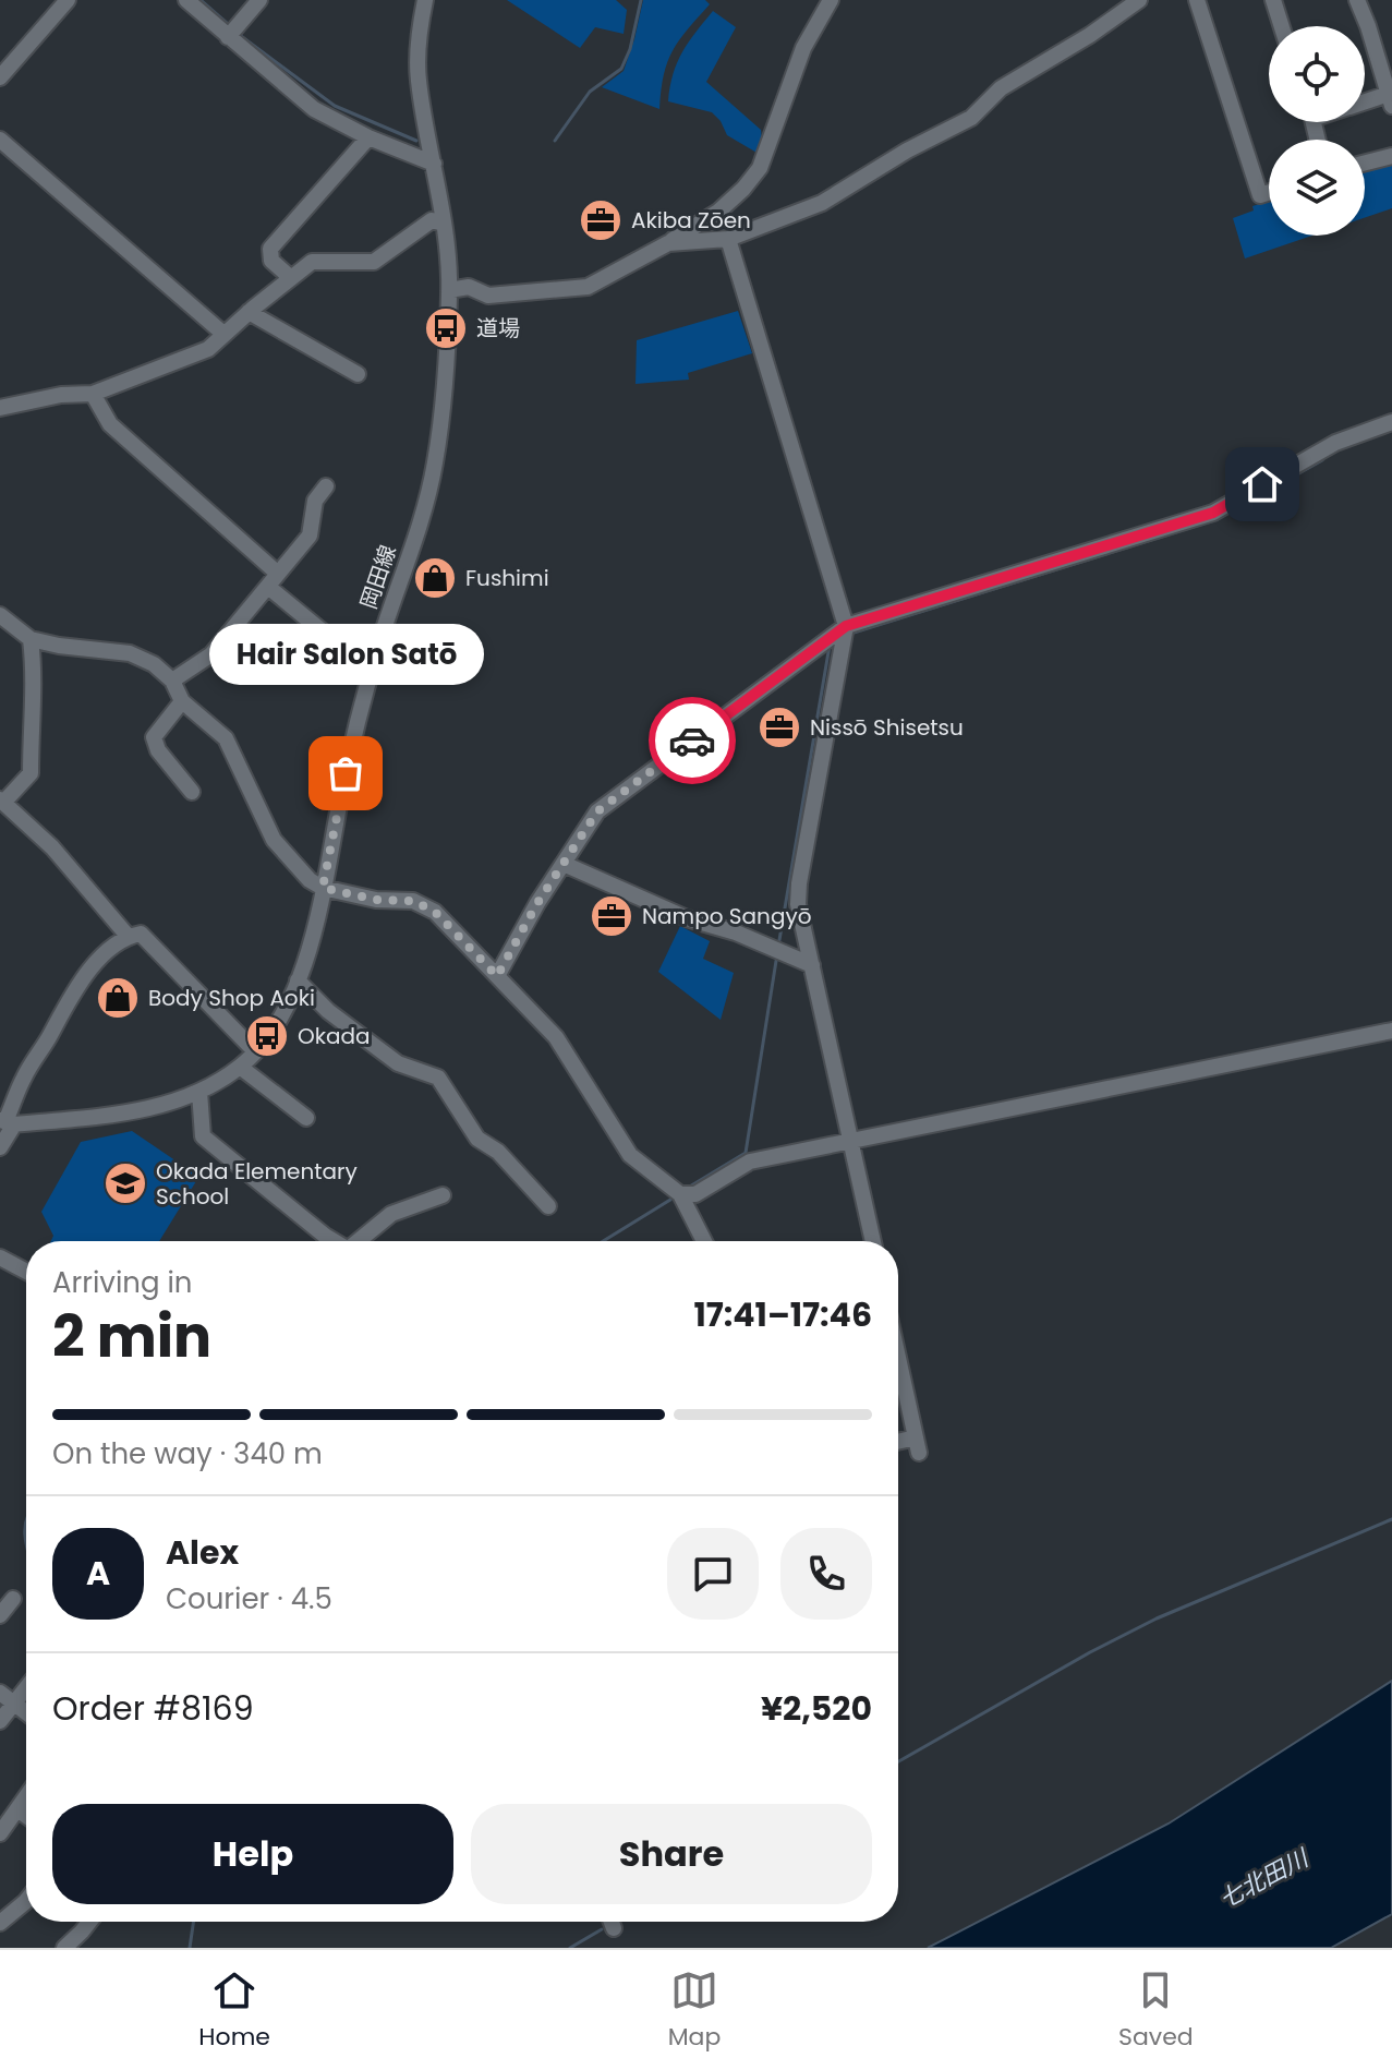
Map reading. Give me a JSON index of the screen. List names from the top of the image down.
{
  "streets": {
    "street": ["岡田線"]
  },
  "water": ["七北田川"],
  "places": {
    "office": ["Akiba Zōen", "Nissō Shisetsu", "Nampo Sangyō"],
    "bus stop": ["道場", "Okada"],
    "shop": ["Fushimi", "Body Shop Aoki"],
    "other": ["Hair Salon Satō"],
    "school or university": ["Okada Elementary School"]
  },
  "page": {
    "bubble": "Hair Salon Satō",
    "heading": ["2 min", "Arriving in", "17:41–17:46"],
    "panel": [
      "Alex",
      "Courier · 4.5",
      "Order #8169",
      "¥2,520"
    ],
    "bar": "On the way · 340 m",
    "round": "A",
    "buttons": ["Help", "Share"],
    "tabs": ["Home", "Map", "Saved"]
  }
}
